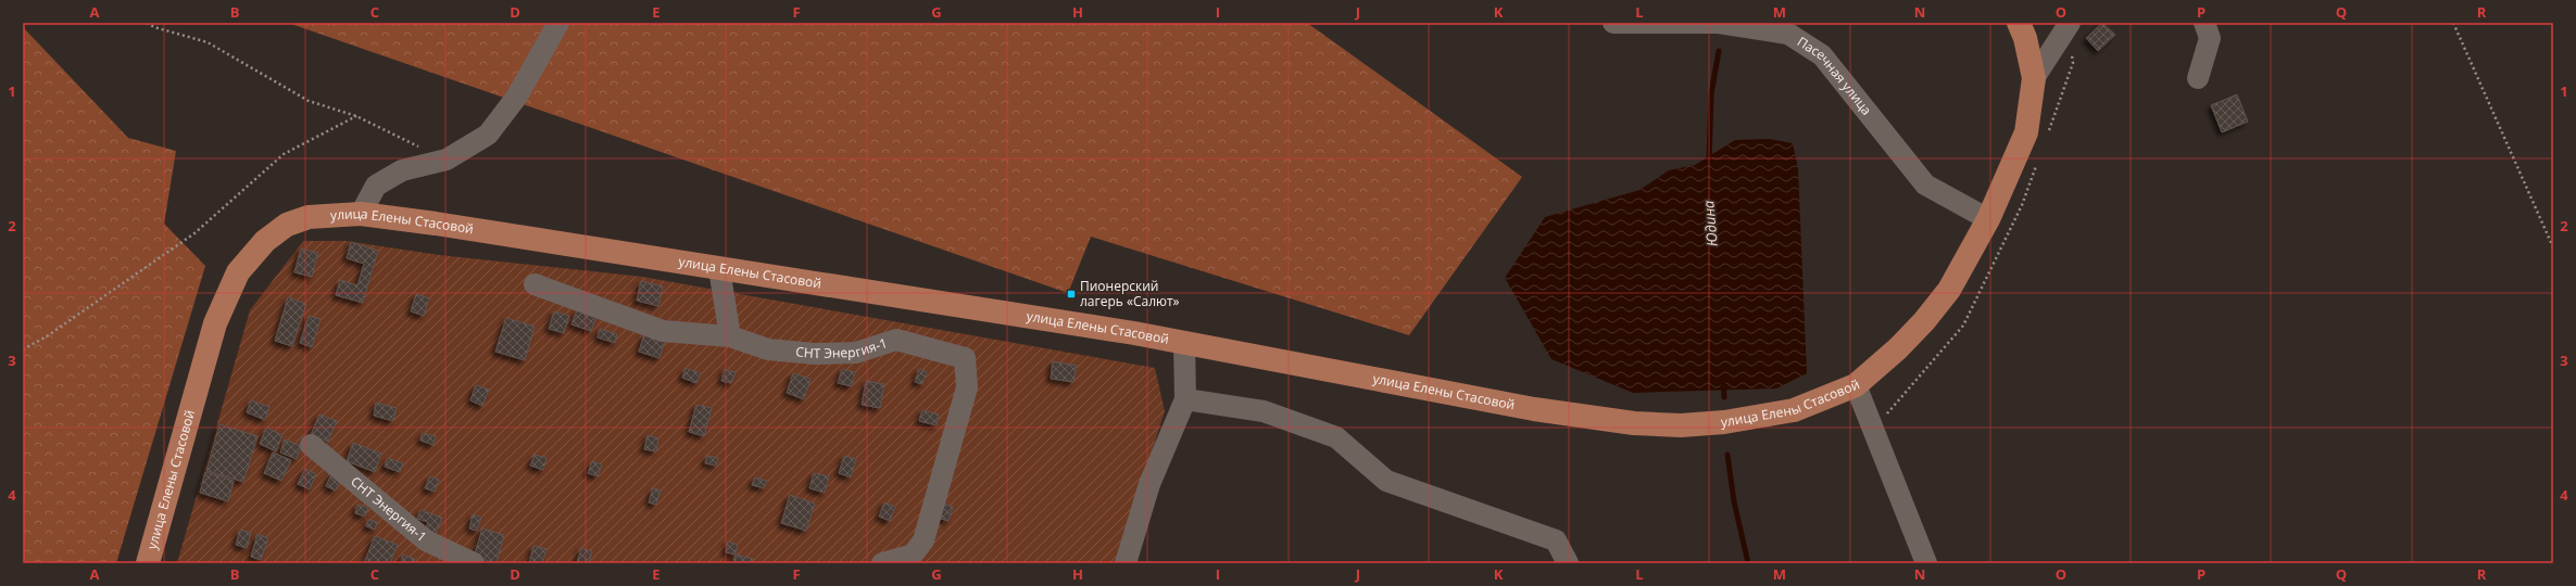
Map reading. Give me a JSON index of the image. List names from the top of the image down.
{
  "streets": {
    "main road": ["улица Елены Стасовой"],
    "street": ["Пасечная улица", "СНТ Энергия-1"]
  },
  "crossings": [
    ["Пасечная улица", "улица Елены Стасовой"]
  ],
  "water": ["Юдина"],
  "places": {
    "transit": ["Пионерский лагерь «Салют»"]
  },
  "grid": {
    "columns": [
      "A",
      "B",
      "C",
      "D",
      "E",
      "F",
      "G",
      "H",
      "I",
      "J",
      "K",
      "L",
      "M",
      "N",
      "O",
      "P",
      "Q",
      "R"
    ],
    "rows": [
      "1",
      "2",
      "3",
      "4"
    ]
  }
}
